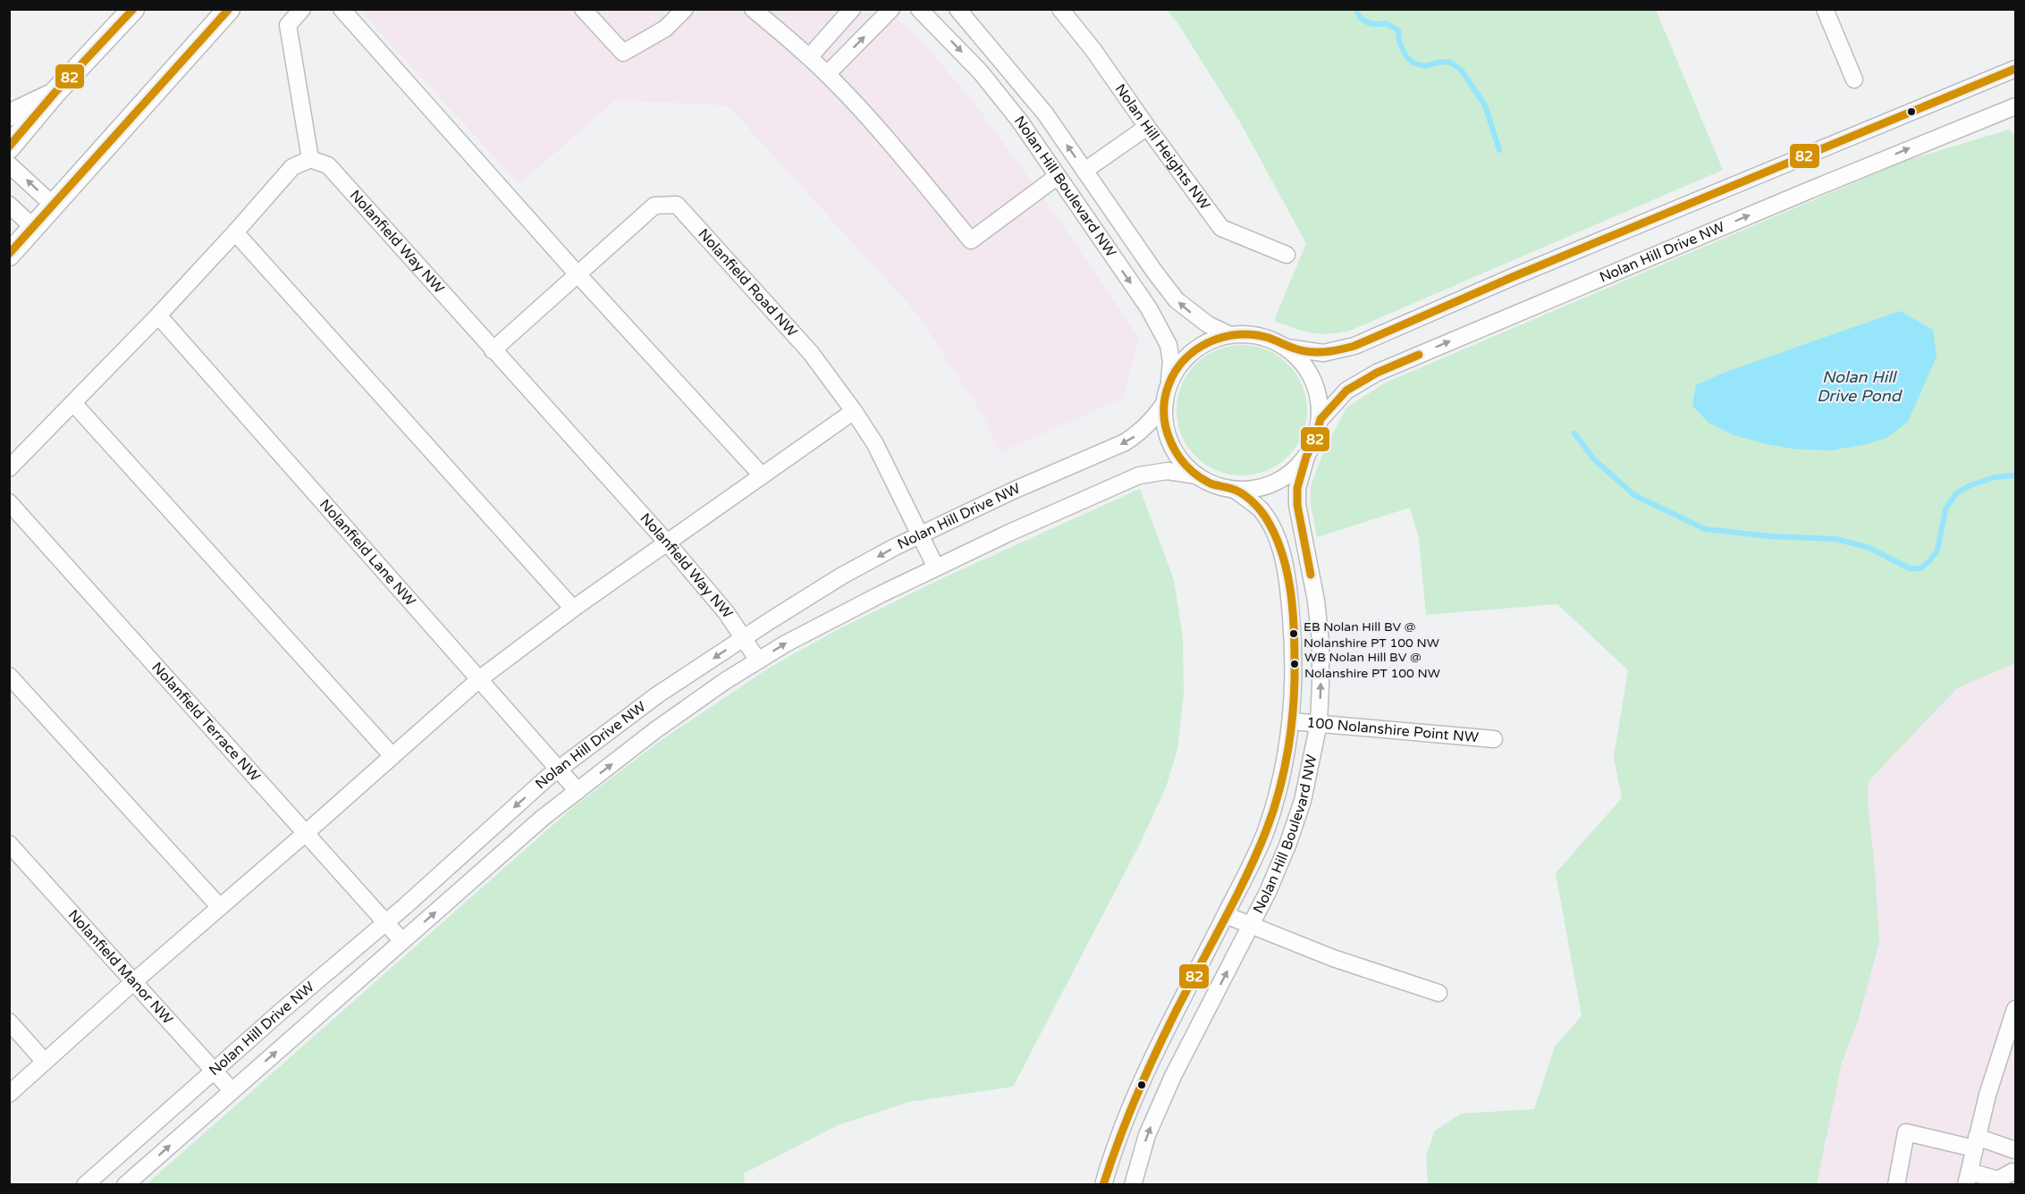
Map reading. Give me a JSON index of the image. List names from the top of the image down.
{
  "streets": {
    "street": [
      "Nolan Hill Heights NW",
      "Nolan Hill Boulevard NW",
      "Nolanfield Way NW",
      "Nolan Hill Drive NW",
      "Nolanfield Road NW",
      "Nolanfield Lane NW",
      "Nolanfield Terrace NW",
      "100 Nolanshire Point NW",
      "Nolanfield Manor NW"
    ]
  },
  "crossings": [
    ["Nolan Hill Boulevard NW", "Nolan Hill Drive NW"],
    ["Nolan Hill Boulevard NW", "100 Nolanshire Point NW"],
    ["Nolanfield Way NW", "Nolan Hill Drive NW"],
    ["Nolanfield Way NW", "Nolanfield Road NW"],
    ["Nolan Hill Drive NW", "Nolanfield Road NW"],
    ["Nolan Hill Drive NW", "Nolanfield Lane NW"],
    ["Nolan Hill Drive NW", "Nolanfield Terrace NW"],
    ["Nolan Hill Drive NW", "Nolanfield Manor NW"]
  ],
  "water": ["Nolan Hill Drive Pond"],
  "places": ["EB Nolan Hill BV @ Nolanshire PT 100 NW", "WB Nolan Hill BV @ Nolanshire PT 100 NW"],
  "lines": ["transit line 82"]
}
